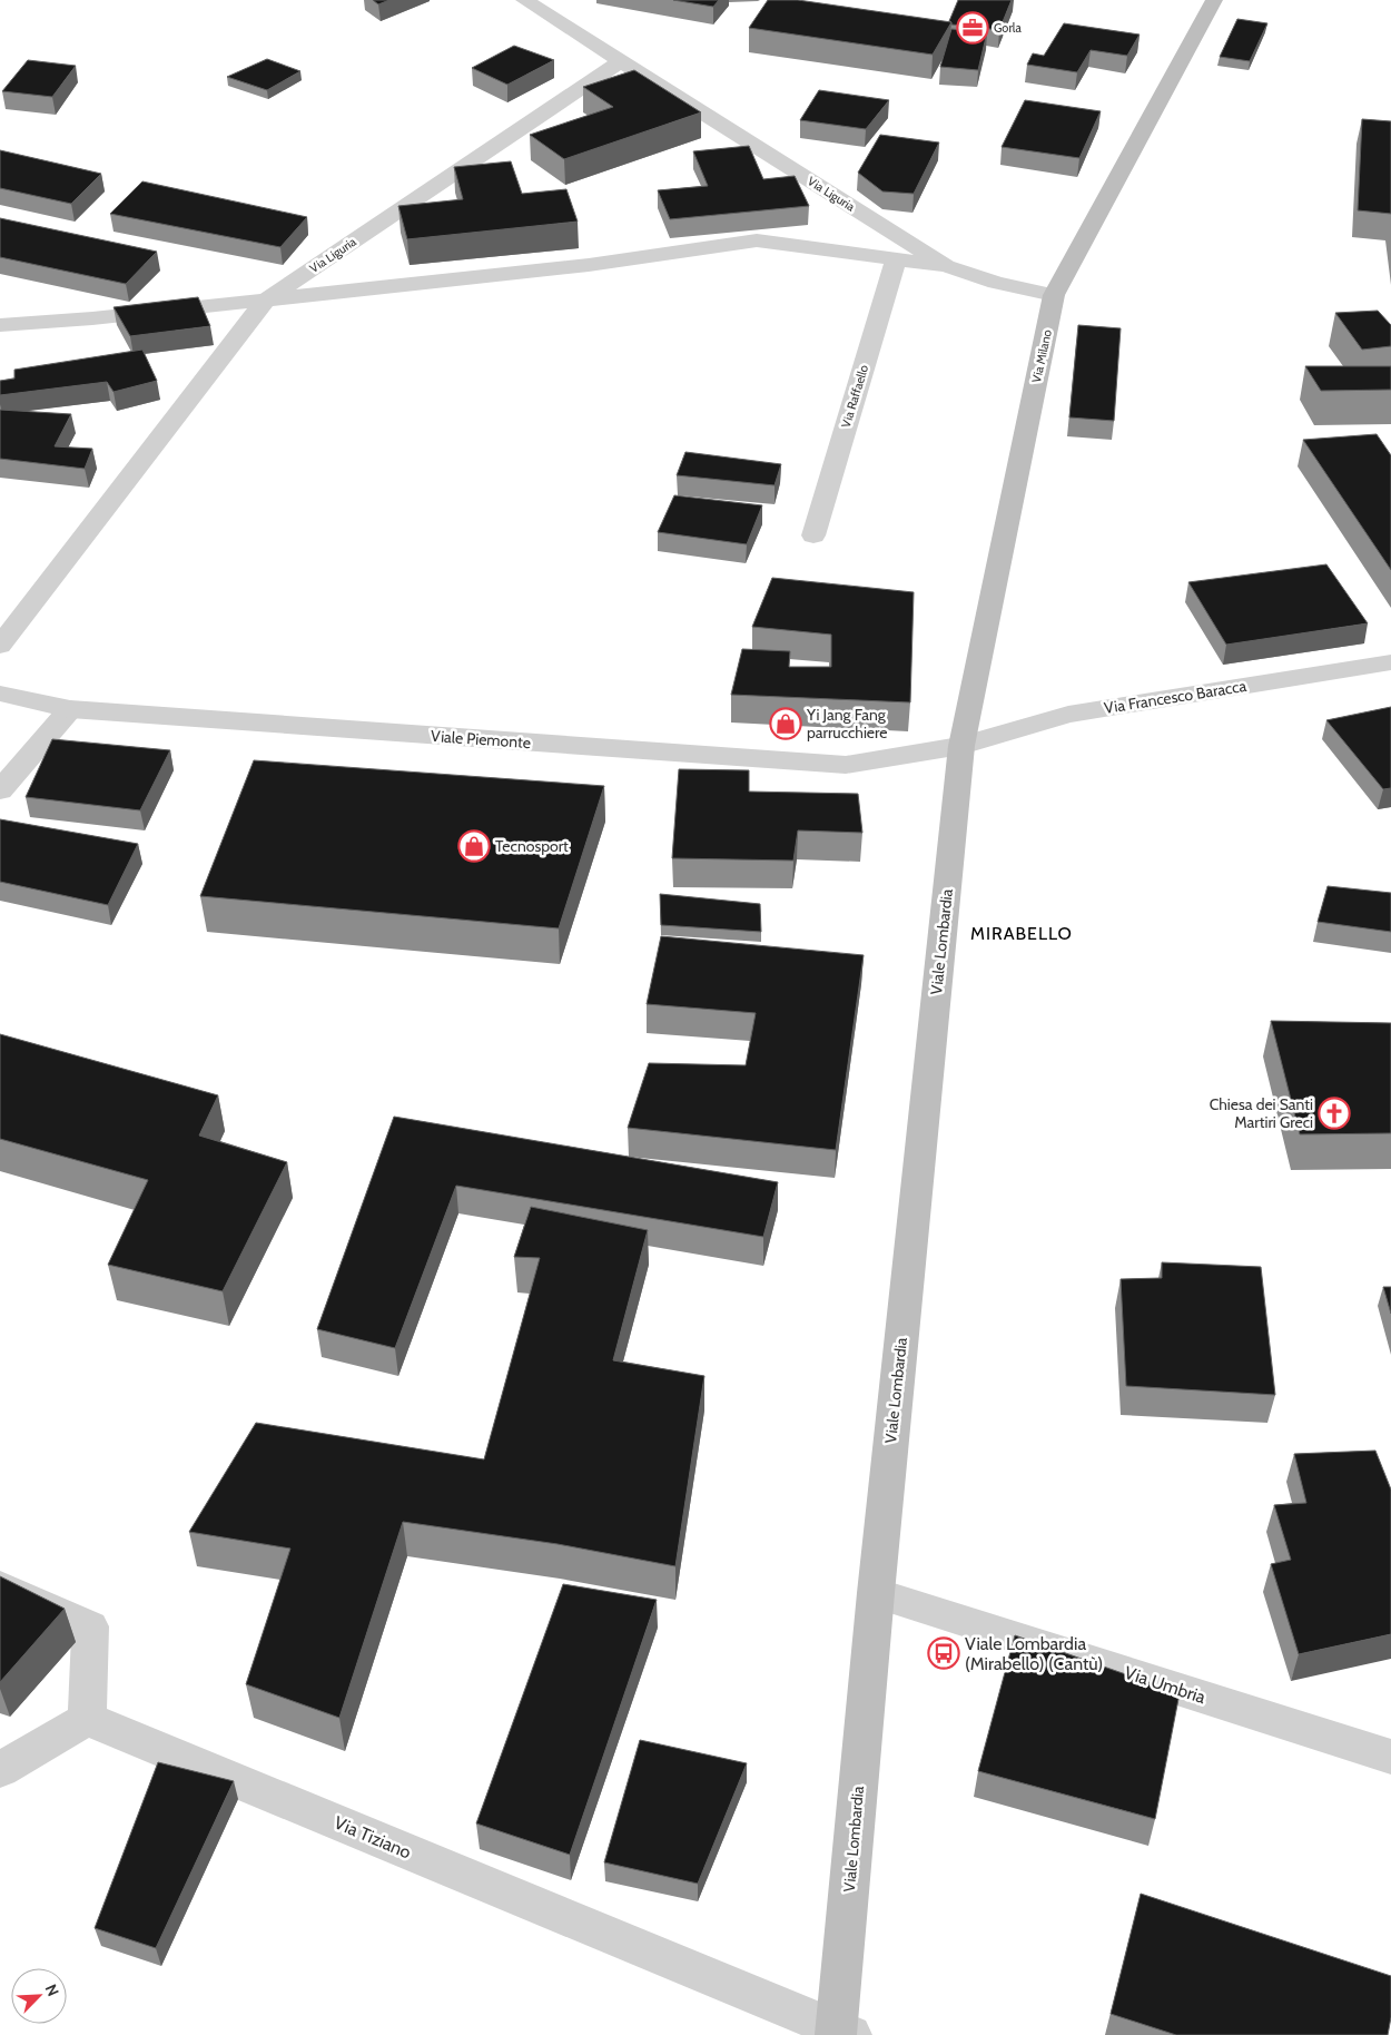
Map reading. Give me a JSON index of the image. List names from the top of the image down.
{
  "streets": {
    "main road": ["Via Milano", "Viale Lombardia"],
    "street": [
      "Via Liguria",
      "Via Raffaello",
      "Via Francesco Baracca",
      "Viale Piemonte",
      "Via Umbria",
      "Via Tiziano"
    ]
  },
  "crossings": [
    ["Via Liguria", "Via Milano"],
    ["Via Milano", "Via Francesco Baracca"],
    ["Via Milano", "Viale Piemonte"],
    ["Via Milano", "Viale Lombardia"],
    ["Via Francesco Baracca", "Viale Piemonte"],
    ["Via Francesco Baracca", "Viale Lombardia"],
    ["Viale Piemonte", "Viale Lombardia"],
    ["Viale Lombardia", "Via Umbria"],
    ["Viale Lombardia", "Via Tiziano"]
  ],
  "districts": ["MIRABELLO"],
  "places": {
    "office": ["Gorla"],
    "shop": ["Yi Jang Fang parrucchiere", "Tecnosport"],
    "church": ["Chiesa dei Santi Martiri Greci"],
    "bus stop": ["Viale Lombardia (Mirabello) (Cantù)"]
  },
  "north": "top right"
}
